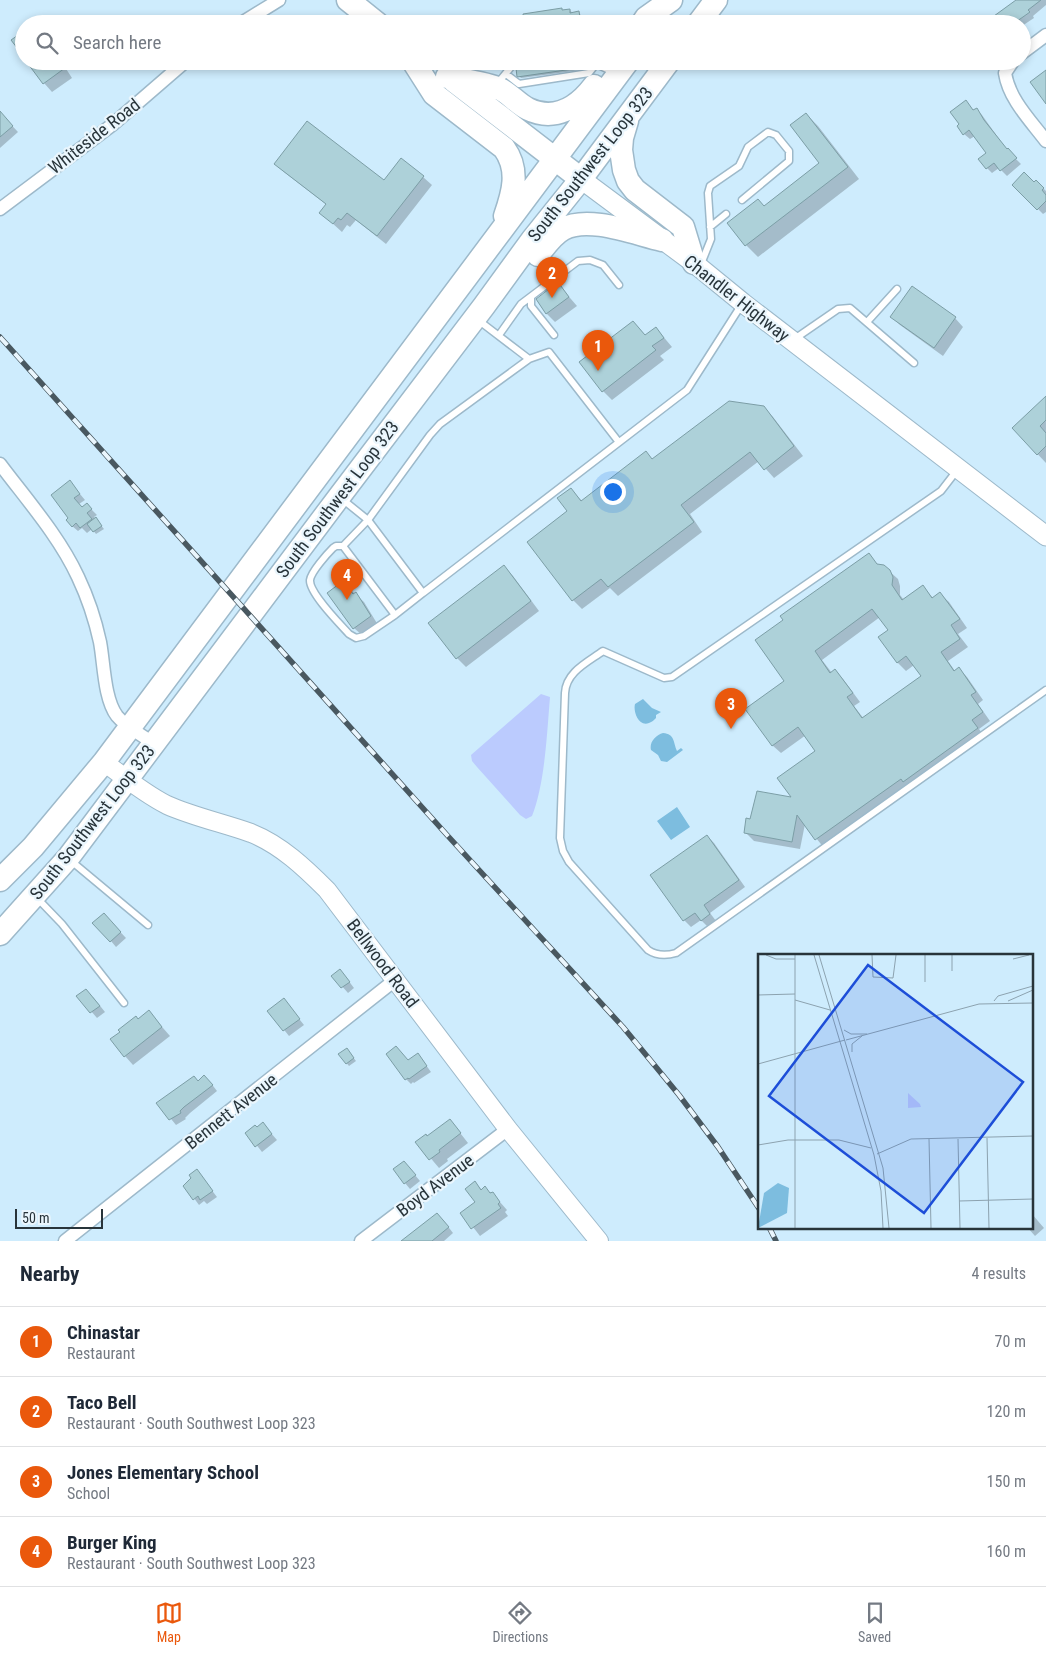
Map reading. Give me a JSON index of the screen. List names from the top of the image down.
{
  "streets": {
    "highway": ["South Southwest Loop 323", "Chandler Highway"],
    "street": [
      "Whiteside Road",
      "Bellwood Road",
      "Bennett Avenue",
      "Boyd Avenue"
    ]
  },
  "crossings": [
    ["South Southwest Loop 323", "Chandler Highway"],
    ["South Southwest Loop 323", "Bellwood Road"],
    ["Bellwood Road", "Bennett Avenue"],
    ["Bellwood Road", "Boyd Avenue"]
  ],
  "scale_bar": "50 m",
  "page": {
    "search": "Search here",
    "pins": [
      "2",
      "1",
      "4",
      "3"
    ],
    "scale": "50 m",
    "heading": ["Nearby", "4 results"],
    "list": [
      {
        "mark": "1",
        "name": "Chinastar",
        "note": "Restaurant",
        "value": "70 m"
      },
      {
        "mark": "2",
        "name": "Taco Bell",
        "note": "Restaurant · South Southwest Loop 323",
        "value": "120 m"
      },
      {
        "mark": "3",
        "name": "Jones Elementary School",
        "note": "School",
        "value": "150 m"
      },
      {
        "mark": "4",
        "name": "Burger King",
        "note": "Restaurant · South Southwest Loop 323",
        "value": "160 m"
      }
    ],
    "nav": ["Map", "Directions", "Saved"]
  }
}
